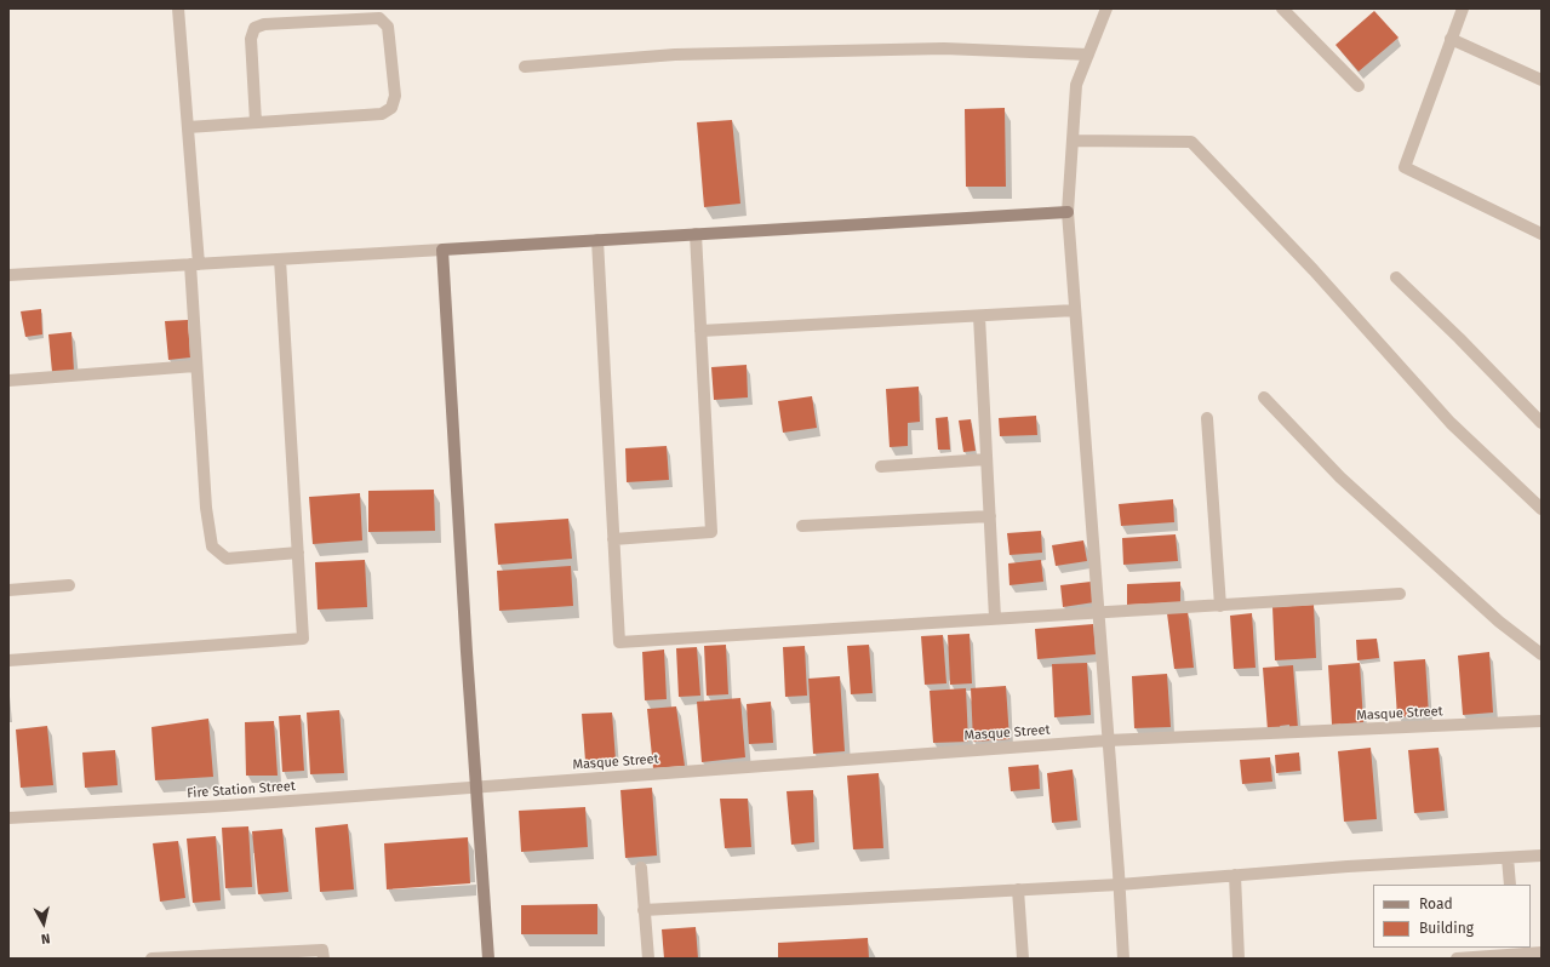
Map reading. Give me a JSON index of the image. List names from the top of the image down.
{
  "streets": {
    "street": ["Masque Street", "Fire Station Street"]
  },
  "crossings": [
    ["Masque Street", "Fire Station Street"]
  ],
  "legend": ["Road", "Building"],
  "north": "bottom"
}
